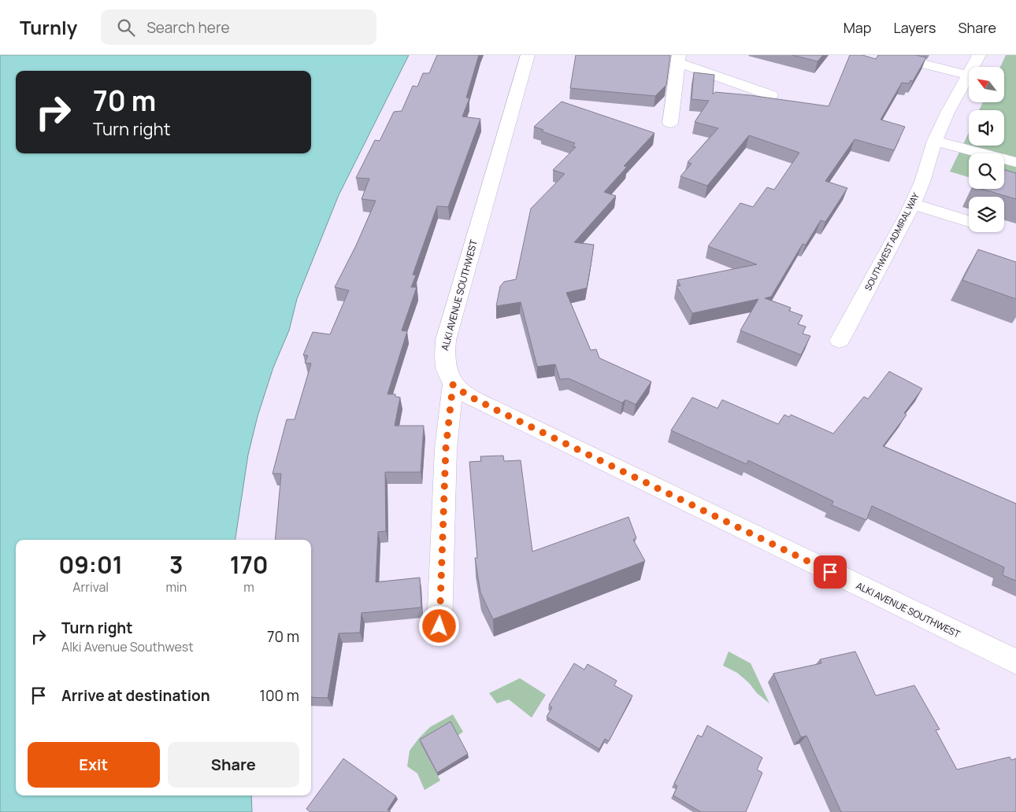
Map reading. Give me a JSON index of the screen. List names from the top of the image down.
{
  "streets": {
    "street": ["SOUTHWEST ADMIRAL WAY", "ALKI AVENUE SOUTHWEST"]
  },
  "north": "top left",
  "page": {
    "header": "Turnly",
    "search": "Search here",
    "nav": ["Map", "Layers", "Share"],
    "turn": ["70 m", "Turn right"],
    "eta": [
      "09:01",
      "Arrival",
      "3",
      "min",
      "170",
      "m"
    ],
    "list": [
      {
        "name": "Turn right",
        "note": "Alki Avenue Southwest",
        "value": "70 m"
      },
      {
        "name": "Arrive at destination",
        "value": "100 m"
      }
    ],
    "buttons": ["Exit", "Share"]
  }
}
